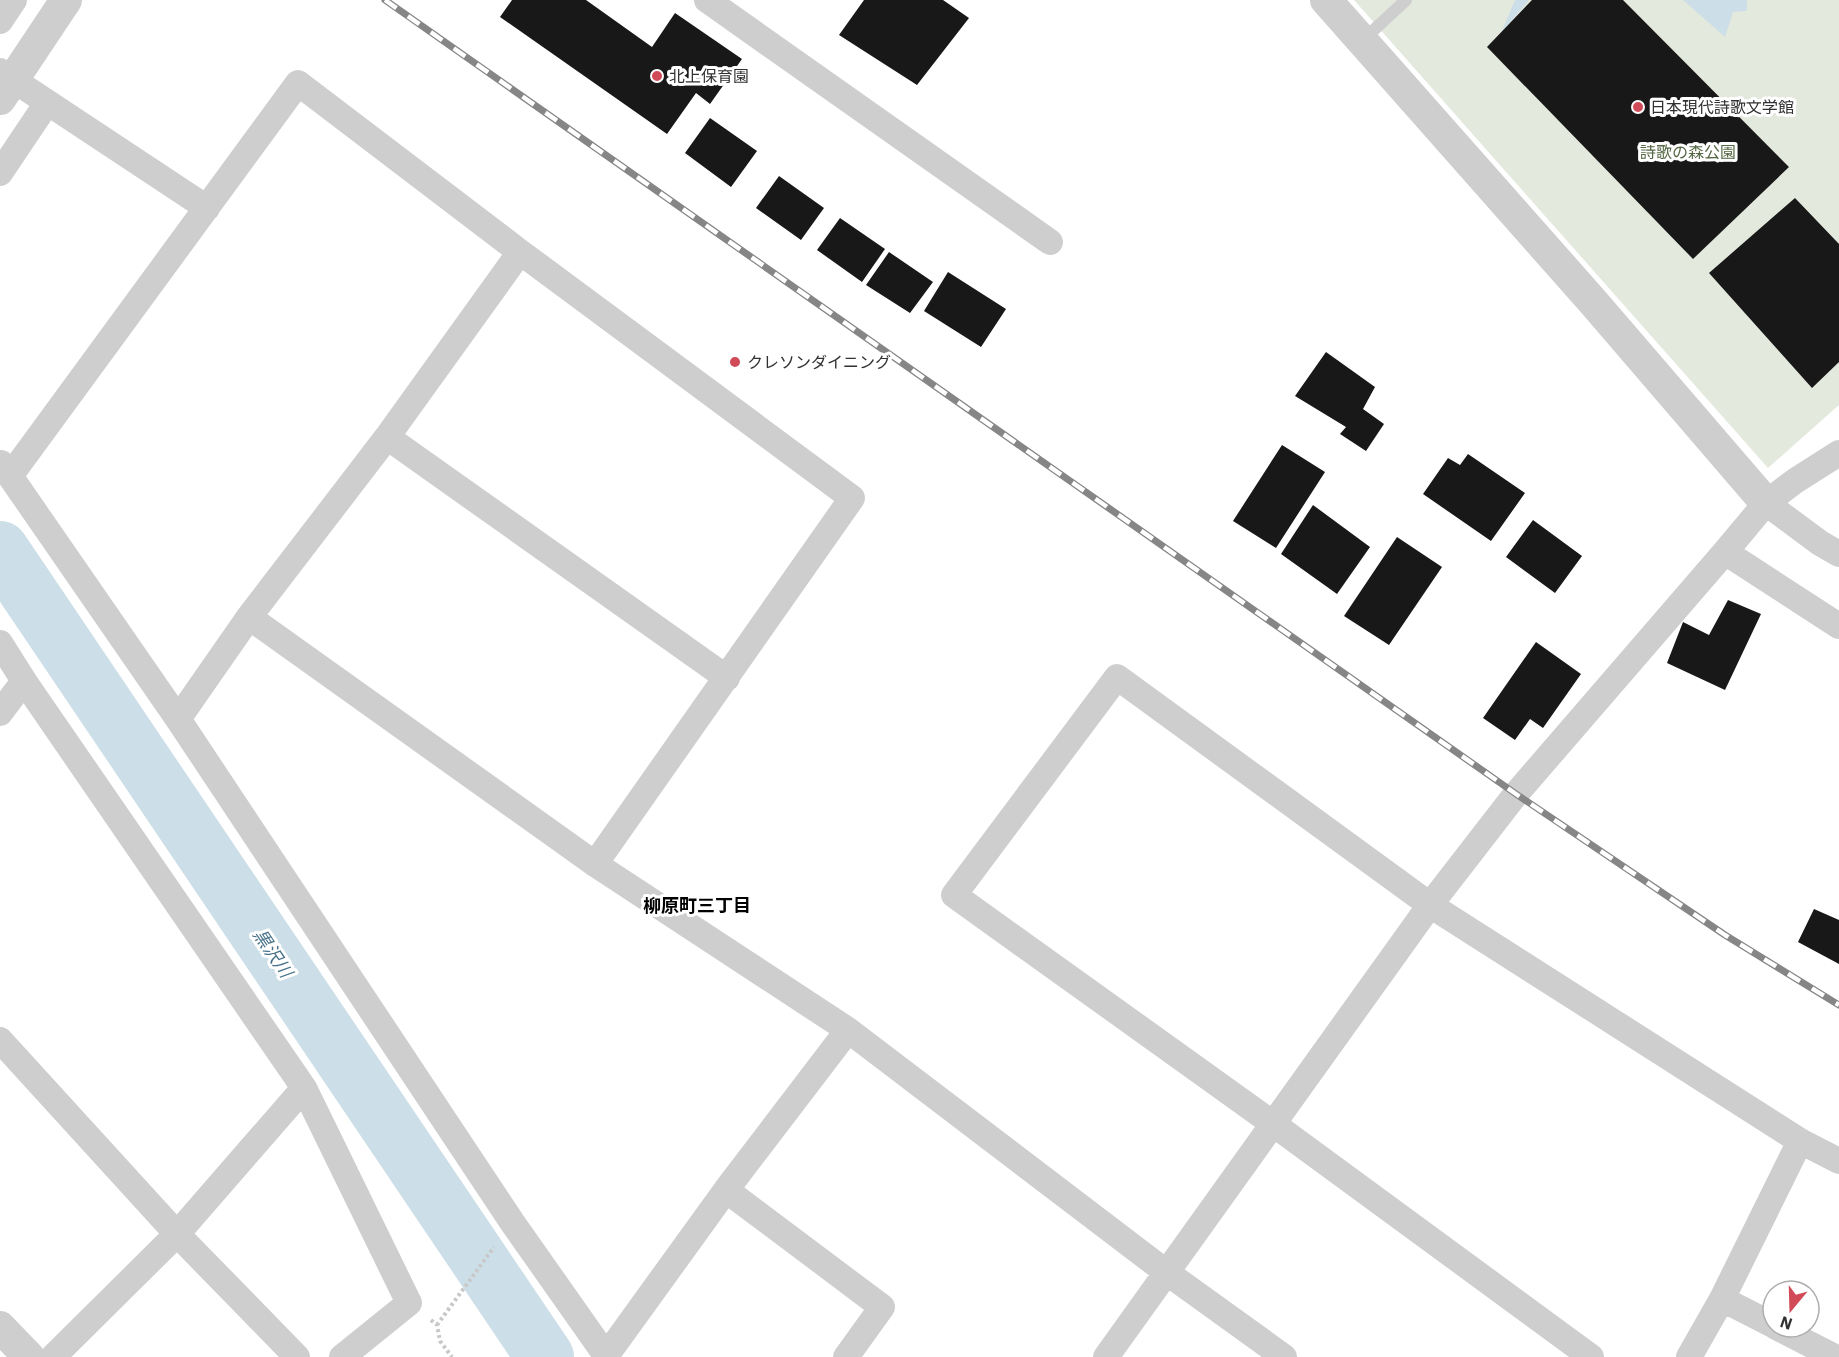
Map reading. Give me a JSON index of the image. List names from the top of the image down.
{
  "districts": ["柳原町三丁目"],
  "water": ["黒沢川"],
  "parks": ["詩歌の森公園"],
  "places": ["北上保育園", "日本現代詩歌文学館", "クレソンダイニング"],
  "north": "bottom"
}
